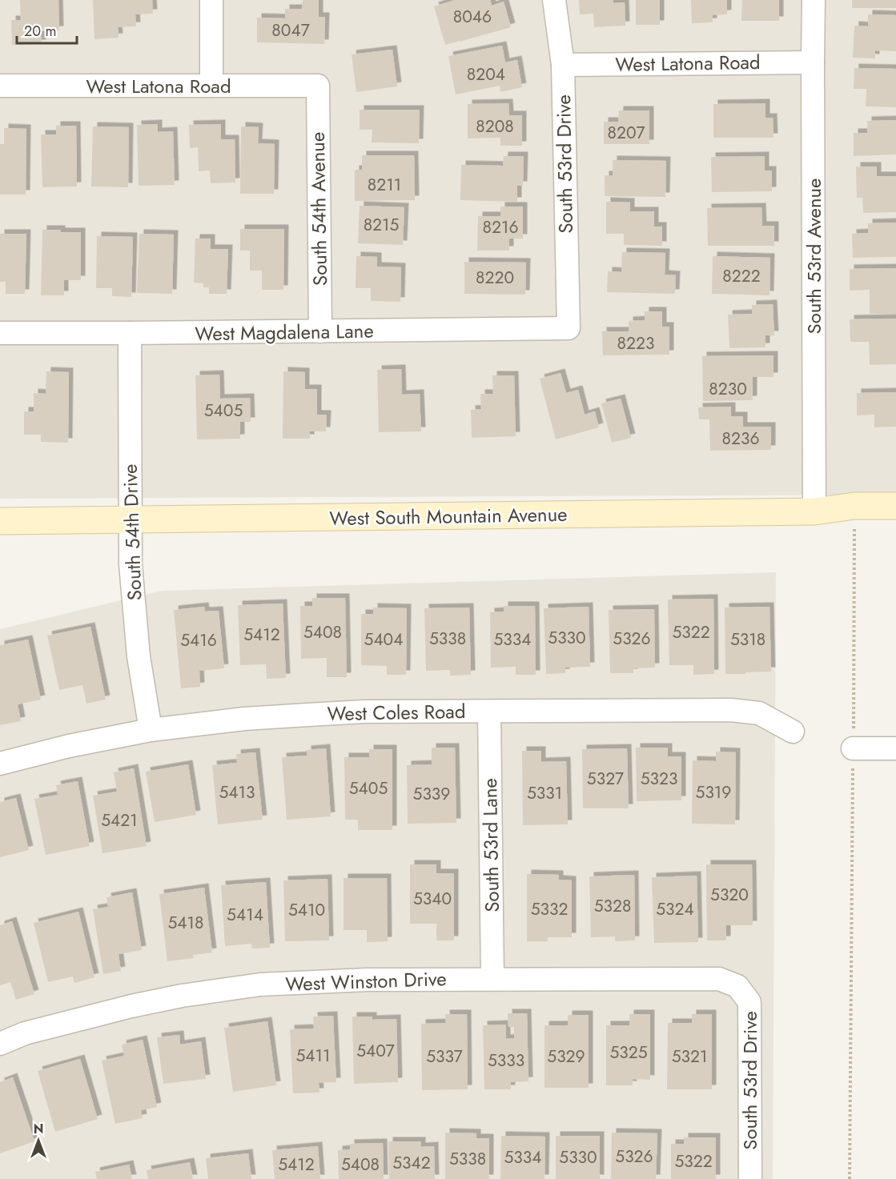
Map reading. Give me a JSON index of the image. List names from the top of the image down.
{
  "streets": {
    "street": [
      "West Latona Road",
      "South 53rd Drive",
      "South 54th Avenue",
      "South 53rd Avenue",
      "West Magdalena Lane",
      "West South Mountain Avenue",
      "South 54th Drive",
      "West Coles Road",
      "South 53rd Lane",
      "West Winston Drive"
    ]
  },
  "crossings": [
    ["West Latona Road", "South 53rd Drive"],
    ["West Latona Road", "South 54th Avenue"],
    ["West Latona Road", "South 53rd Avenue"],
    ["South 53rd Drive", "West Magdalena Lane"],
    ["South 53rd Drive", "West Winston Drive"],
    ["South 54th Avenue", "West Magdalena Lane"],
    ["South 53rd Avenue", "West South Mountain Avenue"],
    ["West Magdalena Lane", "South 54th Drive"],
    ["West South Mountain Avenue", "South 54th Drive"],
    ["South 54th Drive", "West Coles Road"],
    ["West Coles Road", "South 53rd Lane"],
    ["South 53rd Lane", "West Winston Drive"]
  ],
  "house_numbers": [
    "8046",
    "8047",
    "8204",
    "8208",
    "8207",
    "8211",
    "8215",
    "8216",
    "8222",
    "8220",
    "8223",
    "8230",
    "5405",
    "8236",
    "5408",
    "5322",
    "5412",
    "5330",
    "5338",
    "5326",
    "5404",
    "5334",
    "5318",
    "5416",
    "5327",
    "5323",
    "5405",
    "5413",
    "5319",
    "5331",
    "5339",
    "5421",
    "5320",
    "5340",
    "5328",
    "5332",
    "5324",
    "5410",
    "5414",
    "5418",
    "5407",
    "5325",
    "5411",
    "5337",
    "5329",
    "5321",
    "5333",
    "5326",
    "5334",
    "5330",
    "5338",
    "5322",
    "5342",
    "5412",
    "5408"
  ],
  "scale_bar": "20 m",
  "north": "top"
}
